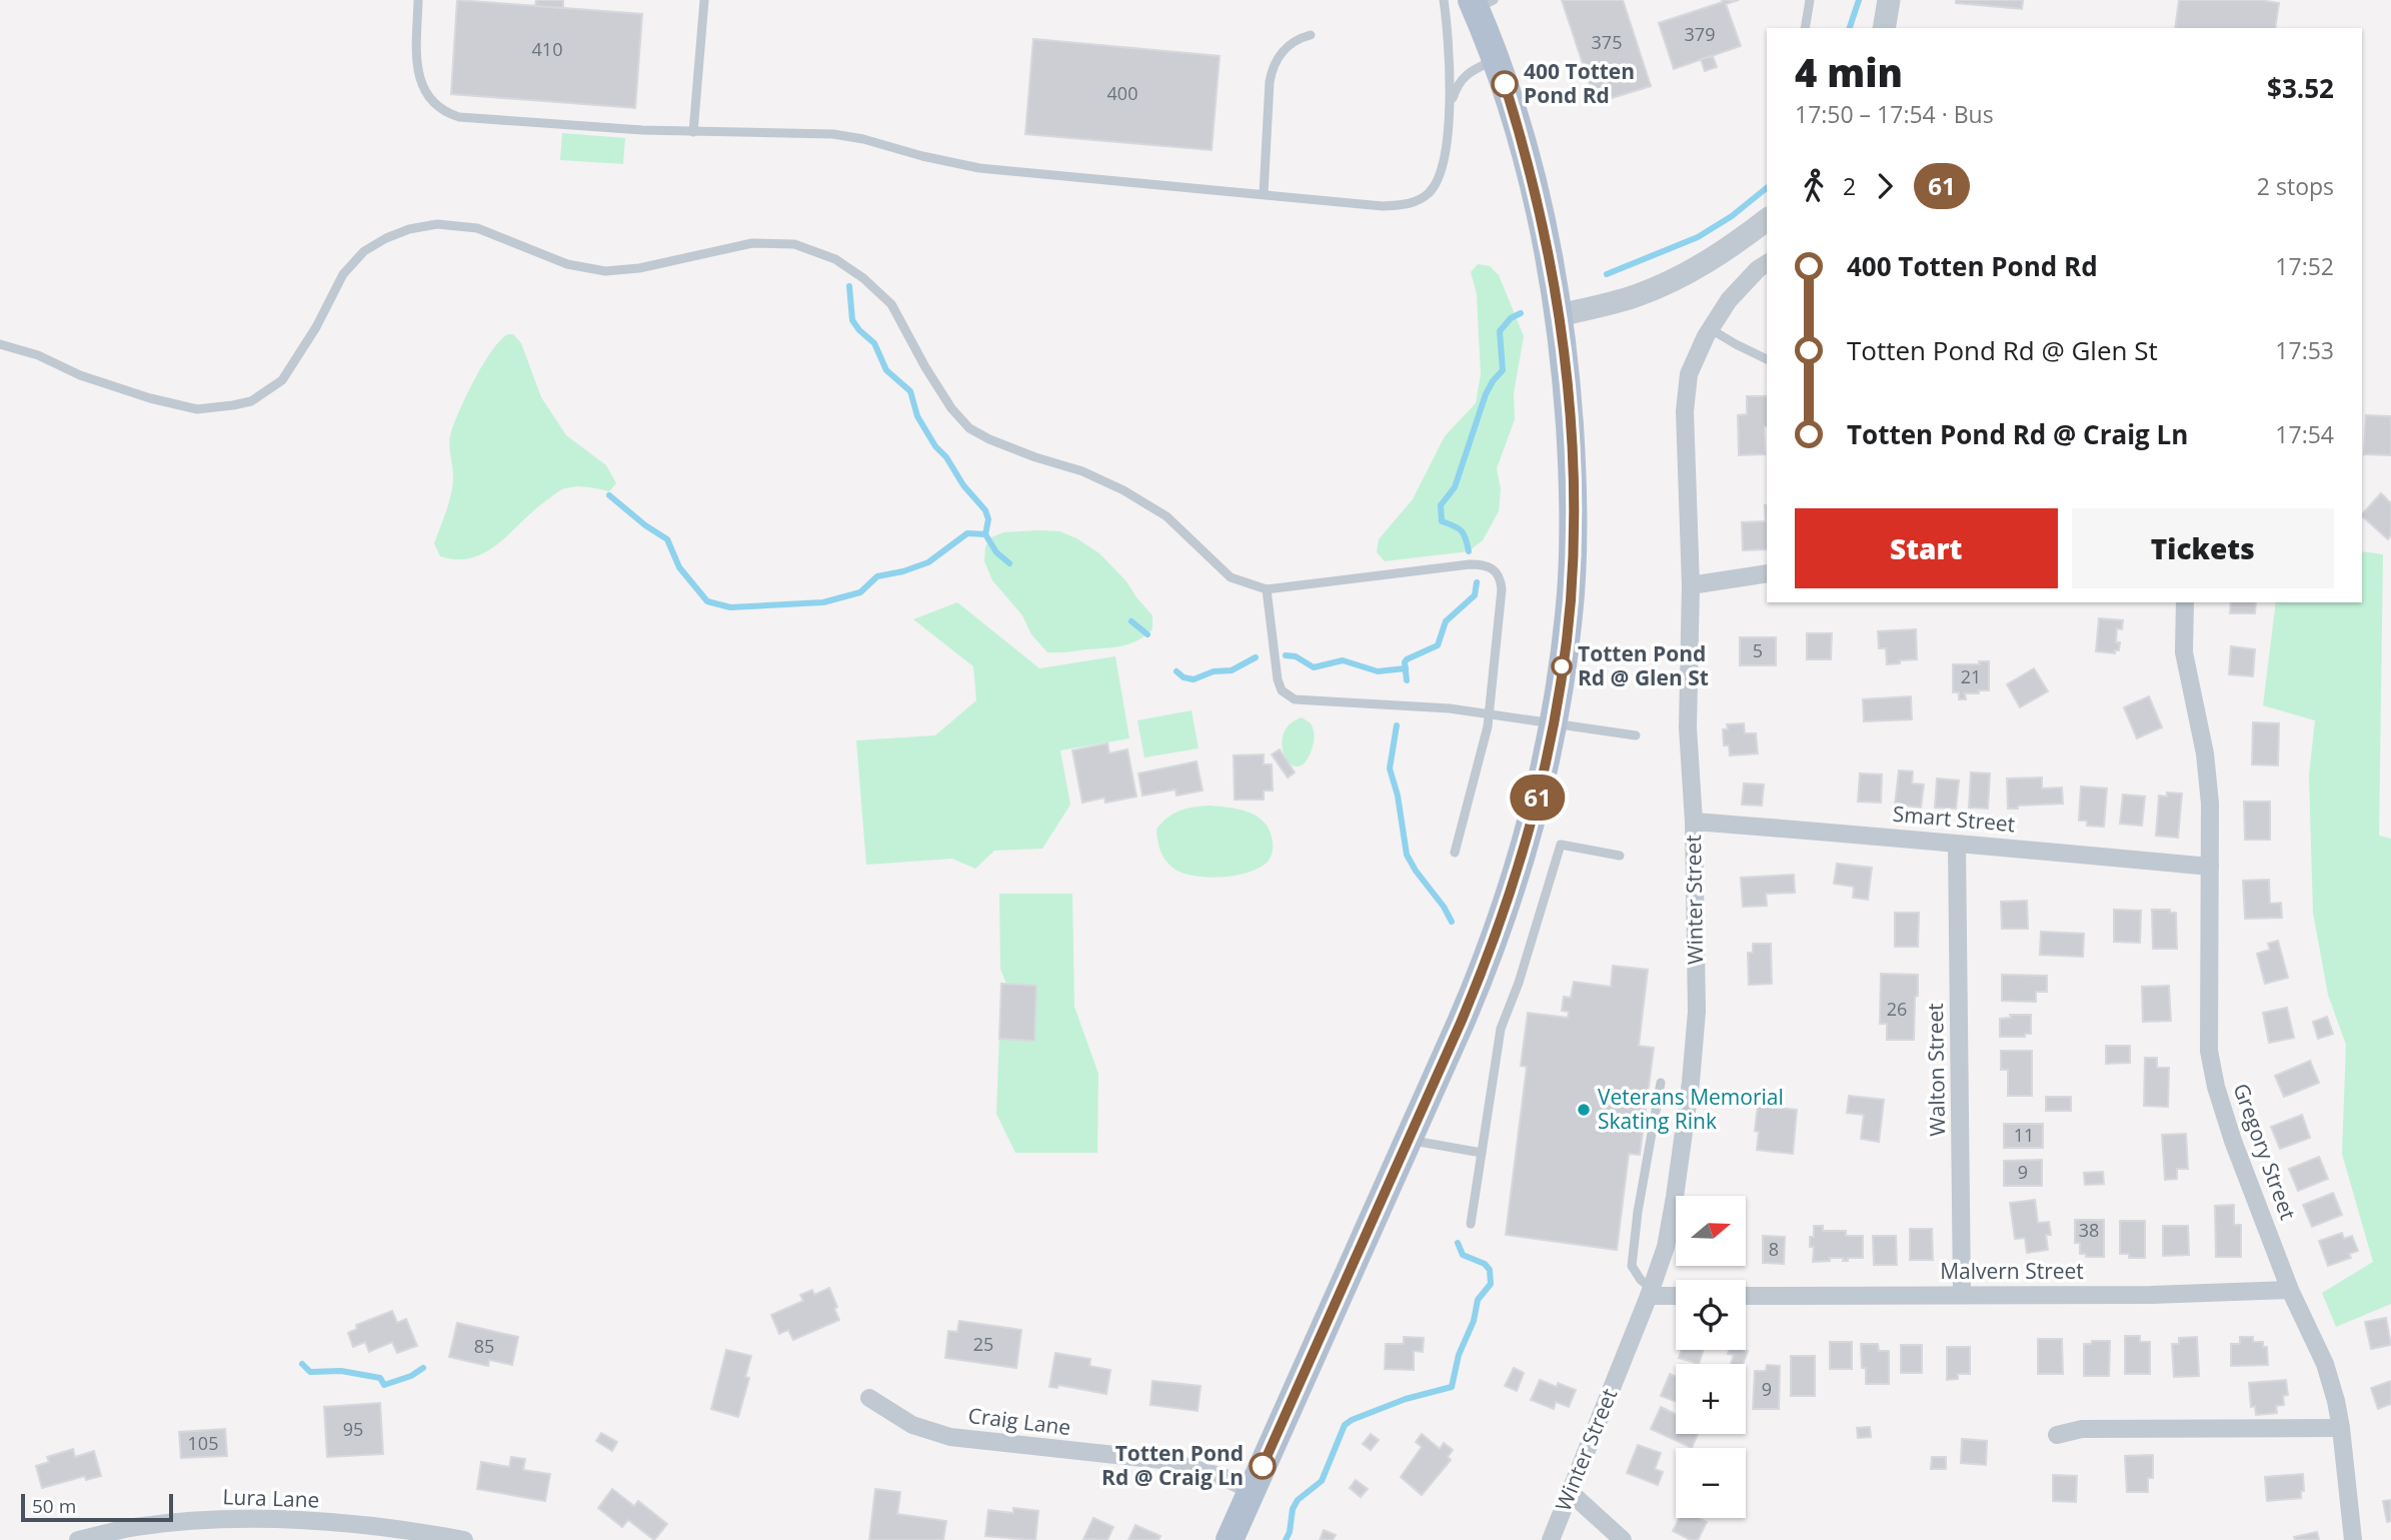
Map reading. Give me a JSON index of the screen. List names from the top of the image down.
{
  "streets": {
    "street": [
      "Smart Street",
      "Winter Street",
      "Walton Street",
      "Gregory Street",
      "Malvern Street",
      "Craig Lane",
      "Lura Lane"
    ]
  },
  "crossings": [
    ["Smart Street", "Winter Street"],
    ["Smart Street", "Walton Street"],
    ["Smart Street", "Gregory Street"],
    ["Walton Street", "Malvern Street"],
    ["Gregory Street", "Malvern Street"]
  ],
  "places": [
    "400 Totten Pond Rd",
    "Totten Pond Rd @ Glen St",
    "Veterans Memorial Skating Rink",
    "Totten Pond Rd @ Craig Ln"
  ],
  "lines": ["bus line 61"],
  "house_numbers": [
    "379",
    "375",
    "410",
    "400",
    "5",
    "21",
    "26",
    "11",
    "9",
    "38",
    "8",
    "25",
    "85",
    "9",
    "95",
    "105"
  ],
  "scale_bar": "50 m",
  "north": "right",
  "page": {
    "on_map": "61",
    "heading": ["4 min", "17:50 – 17:54 · Bus", "$3.52"],
    "legs": ["2", "61", "2 stops"],
    "list": [
      {
        "name": "400 Totten Pond Rd",
        "value": "17:52"
      },
      {
        "name": "Totten Pond Rd @ Glen St",
        "value": "17:53"
      },
      {
        "name": "Totten Pond Rd @ Craig Ln",
        "value": "17:54"
      }
    ],
    "buttons": ["Start", "Tickets"],
    "map_buttons": ["+", "−"],
    "scale": "50 m"
  }
}
